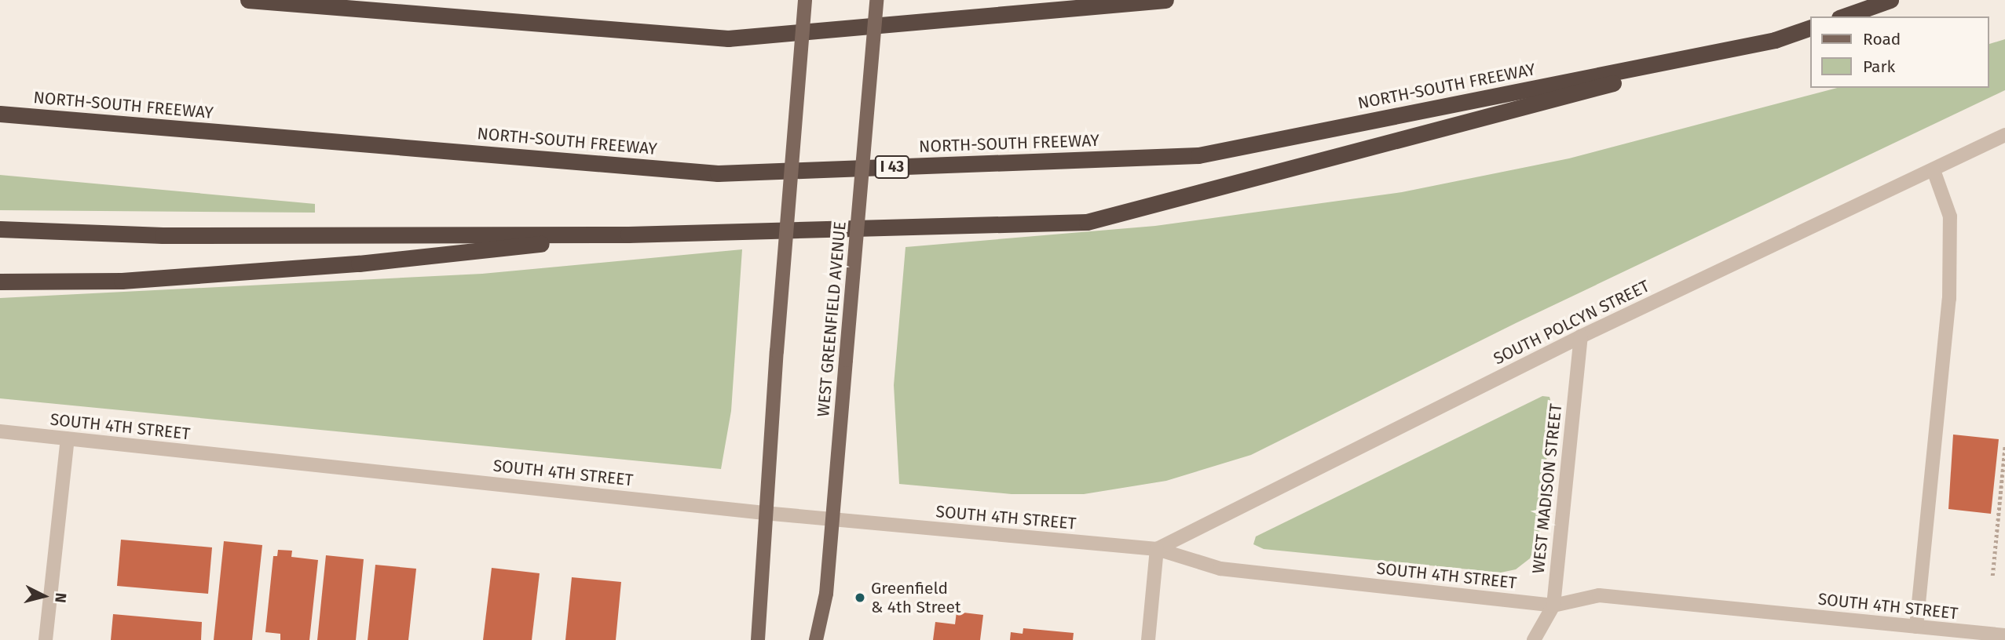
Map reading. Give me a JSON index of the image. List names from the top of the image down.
{
  "streets": {
    "highway": ["NORTH-SOUTH FREEWAY", "I 43"],
    "main road": ["WEST GREENFIELD AVENUE"],
    "street": ["SOUTH POLCYN STREET", "SOUTH 4TH STREET", "WEST MADISON STREET"]
  },
  "crossings": [
    ["WEST GREENFIELD AVENUE", "SOUTH 4TH STREET"],
    ["SOUTH POLCYN STREET", "SOUTH 4TH STREET"],
    ["SOUTH POLCYN STREET", "WEST MADISON STREET"],
    ["SOUTH 4TH STREET", "WEST MADISON STREET"]
  ],
  "places": ["Greenfield & 4th Street"],
  "legend": ["Road", "Park"],
  "north": "right"
}
